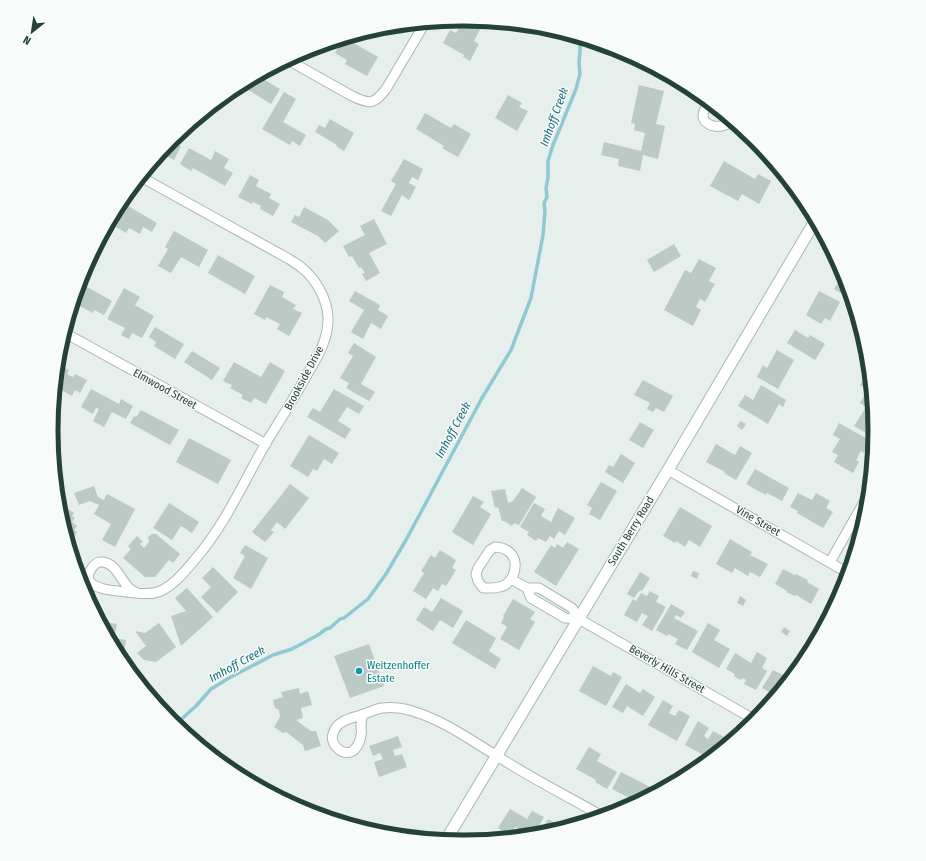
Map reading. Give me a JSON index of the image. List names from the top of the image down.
{
  "streets": {
    "street": [
      "Brookside Drive",
      "Elmwood Street",
      "Vine Street",
      "South Berry Road",
      "Beverly Hills Street"
    ]
  },
  "crossings": [
    ["Brookside Drive", "Elmwood Street"],
    ["Vine Street", "South Berry Road"],
    ["South Berry Road", "Beverly Hills Street"]
  ],
  "water": ["Imhoff Creek"],
  "places": ["Weitzenhoffer Estate"],
  "north": "bottom left"
}
